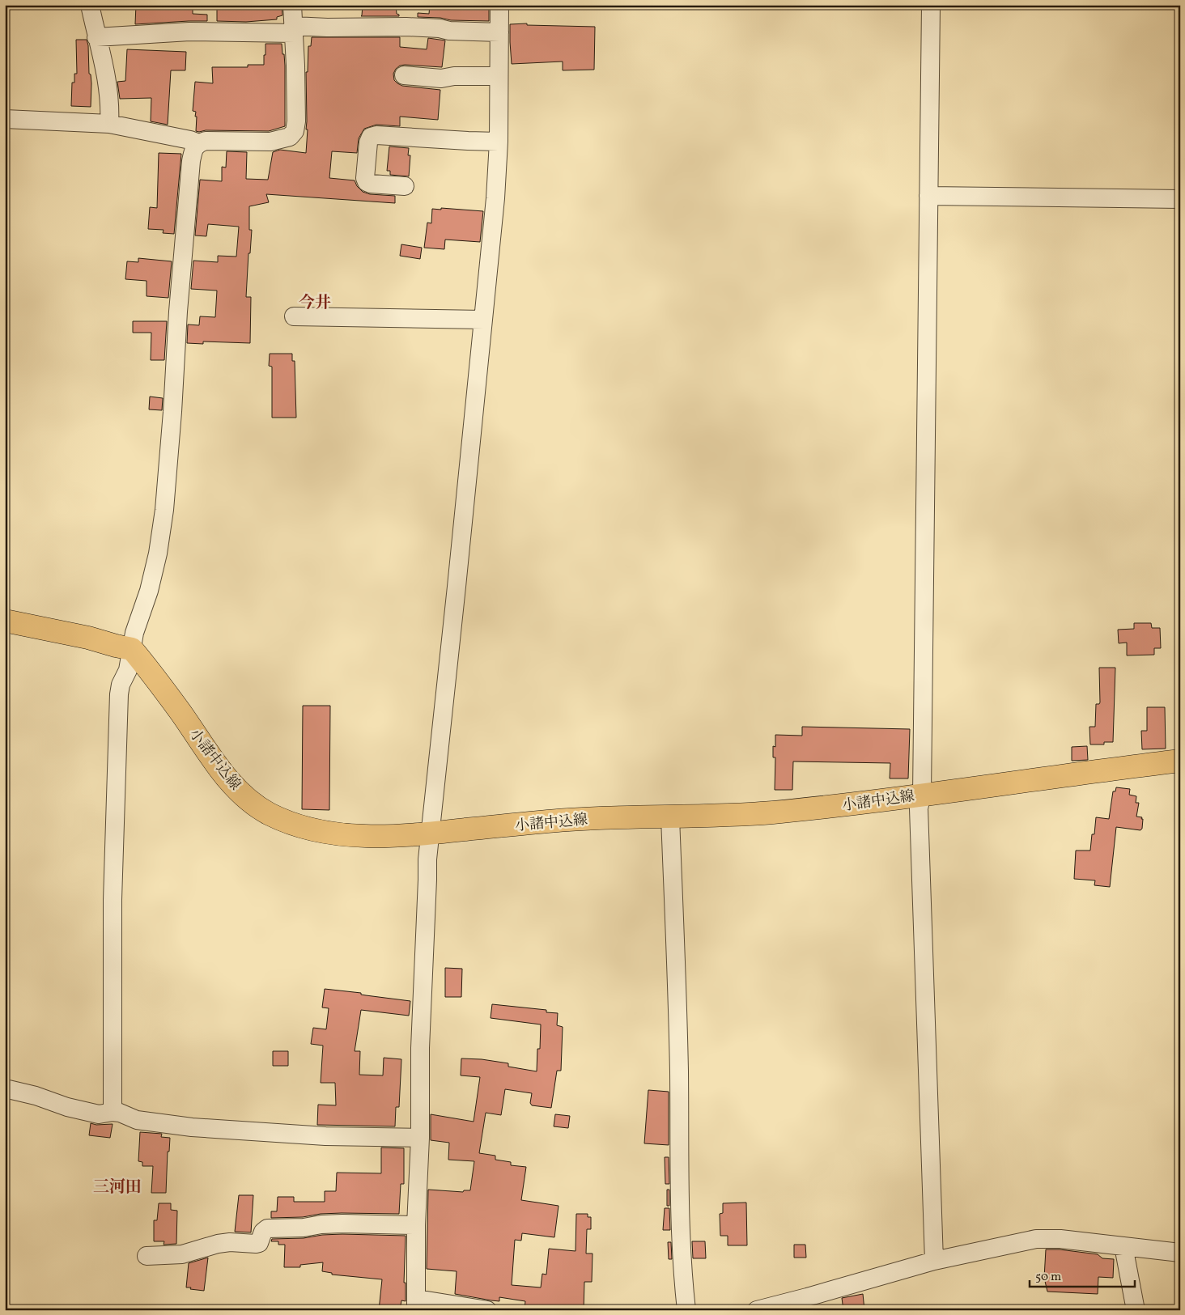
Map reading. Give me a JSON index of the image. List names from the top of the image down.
{
  "streets": {
    "main road": ["小諸中込線"]
  },
  "districts": ["今井", "三河田"],
  "scale_bar": "50 m"
}
